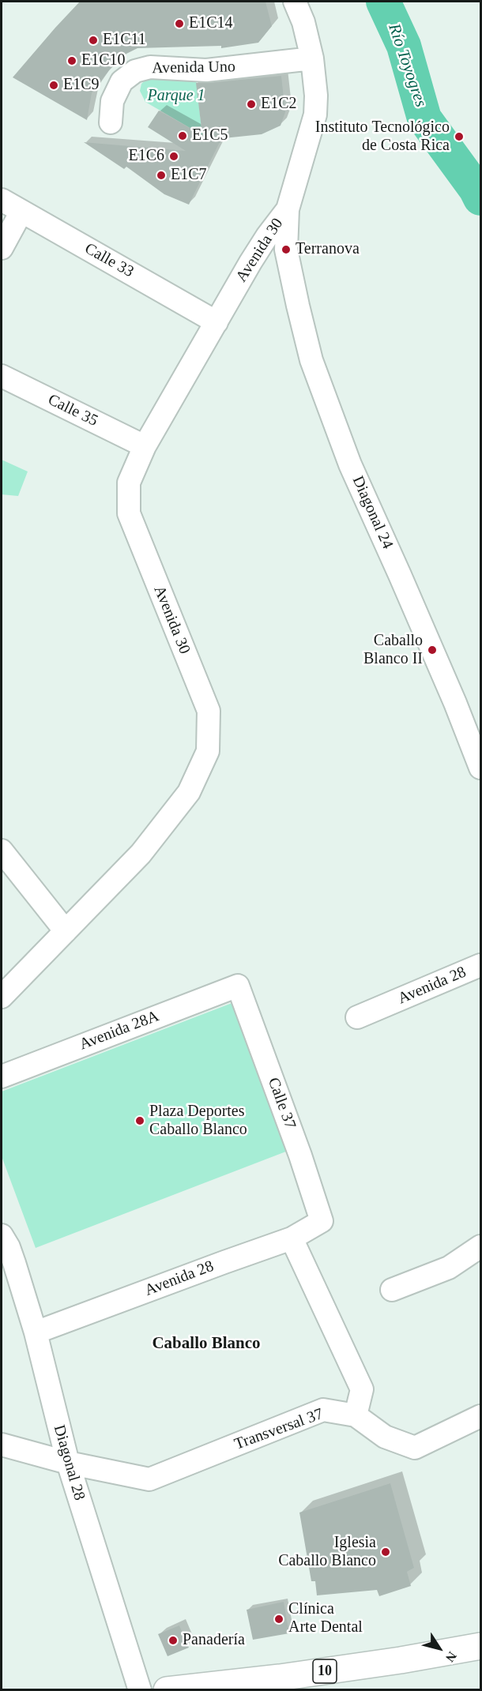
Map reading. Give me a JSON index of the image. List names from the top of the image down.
{
  "streets": {
    "main road": ["10"],
    "street": [
      "Avenida Uno",
      "Avenida 30",
      "Calle 33",
      "Calle 35",
      "Diagonal 24",
      "Avenida 28",
      "Avenida 28A",
      "Calle 37",
      "Transversal 37",
      "Diagonal 28"
    ]
  },
  "crossings": [
    ["Avenida 30", "Calle 33"],
    ["Avenida 30", "Calle 35"],
    ["Avenida 30", "Diagonal 24"],
    ["Avenida 28", "Calle 37"],
    ["Avenida 28", "Diagonal 28"],
    ["Avenida 28A", "Calle 37"],
    ["Transversal 37", "Diagonal 28"]
  ],
  "districts": ["Caballo Blanco"],
  "water": ["Río Toyogres"],
  "parks": ["Parque 1"],
  "places": [
    "E1C14",
    "E1C11",
    "E1C10",
    "E1C9",
    "E1C2",
    "E1C5",
    "Instituto Tecnológico de Costa Rica",
    "E1C6",
    "E1C7",
    "Terranova",
    "Caballo Blanco II",
    "Plaza Deportes Caballo Blanco",
    "Iglesia Caballo Blanco",
    "Clínica Arte Dental",
    "Panadería"
  ],
  "north": "bottom right"
}
